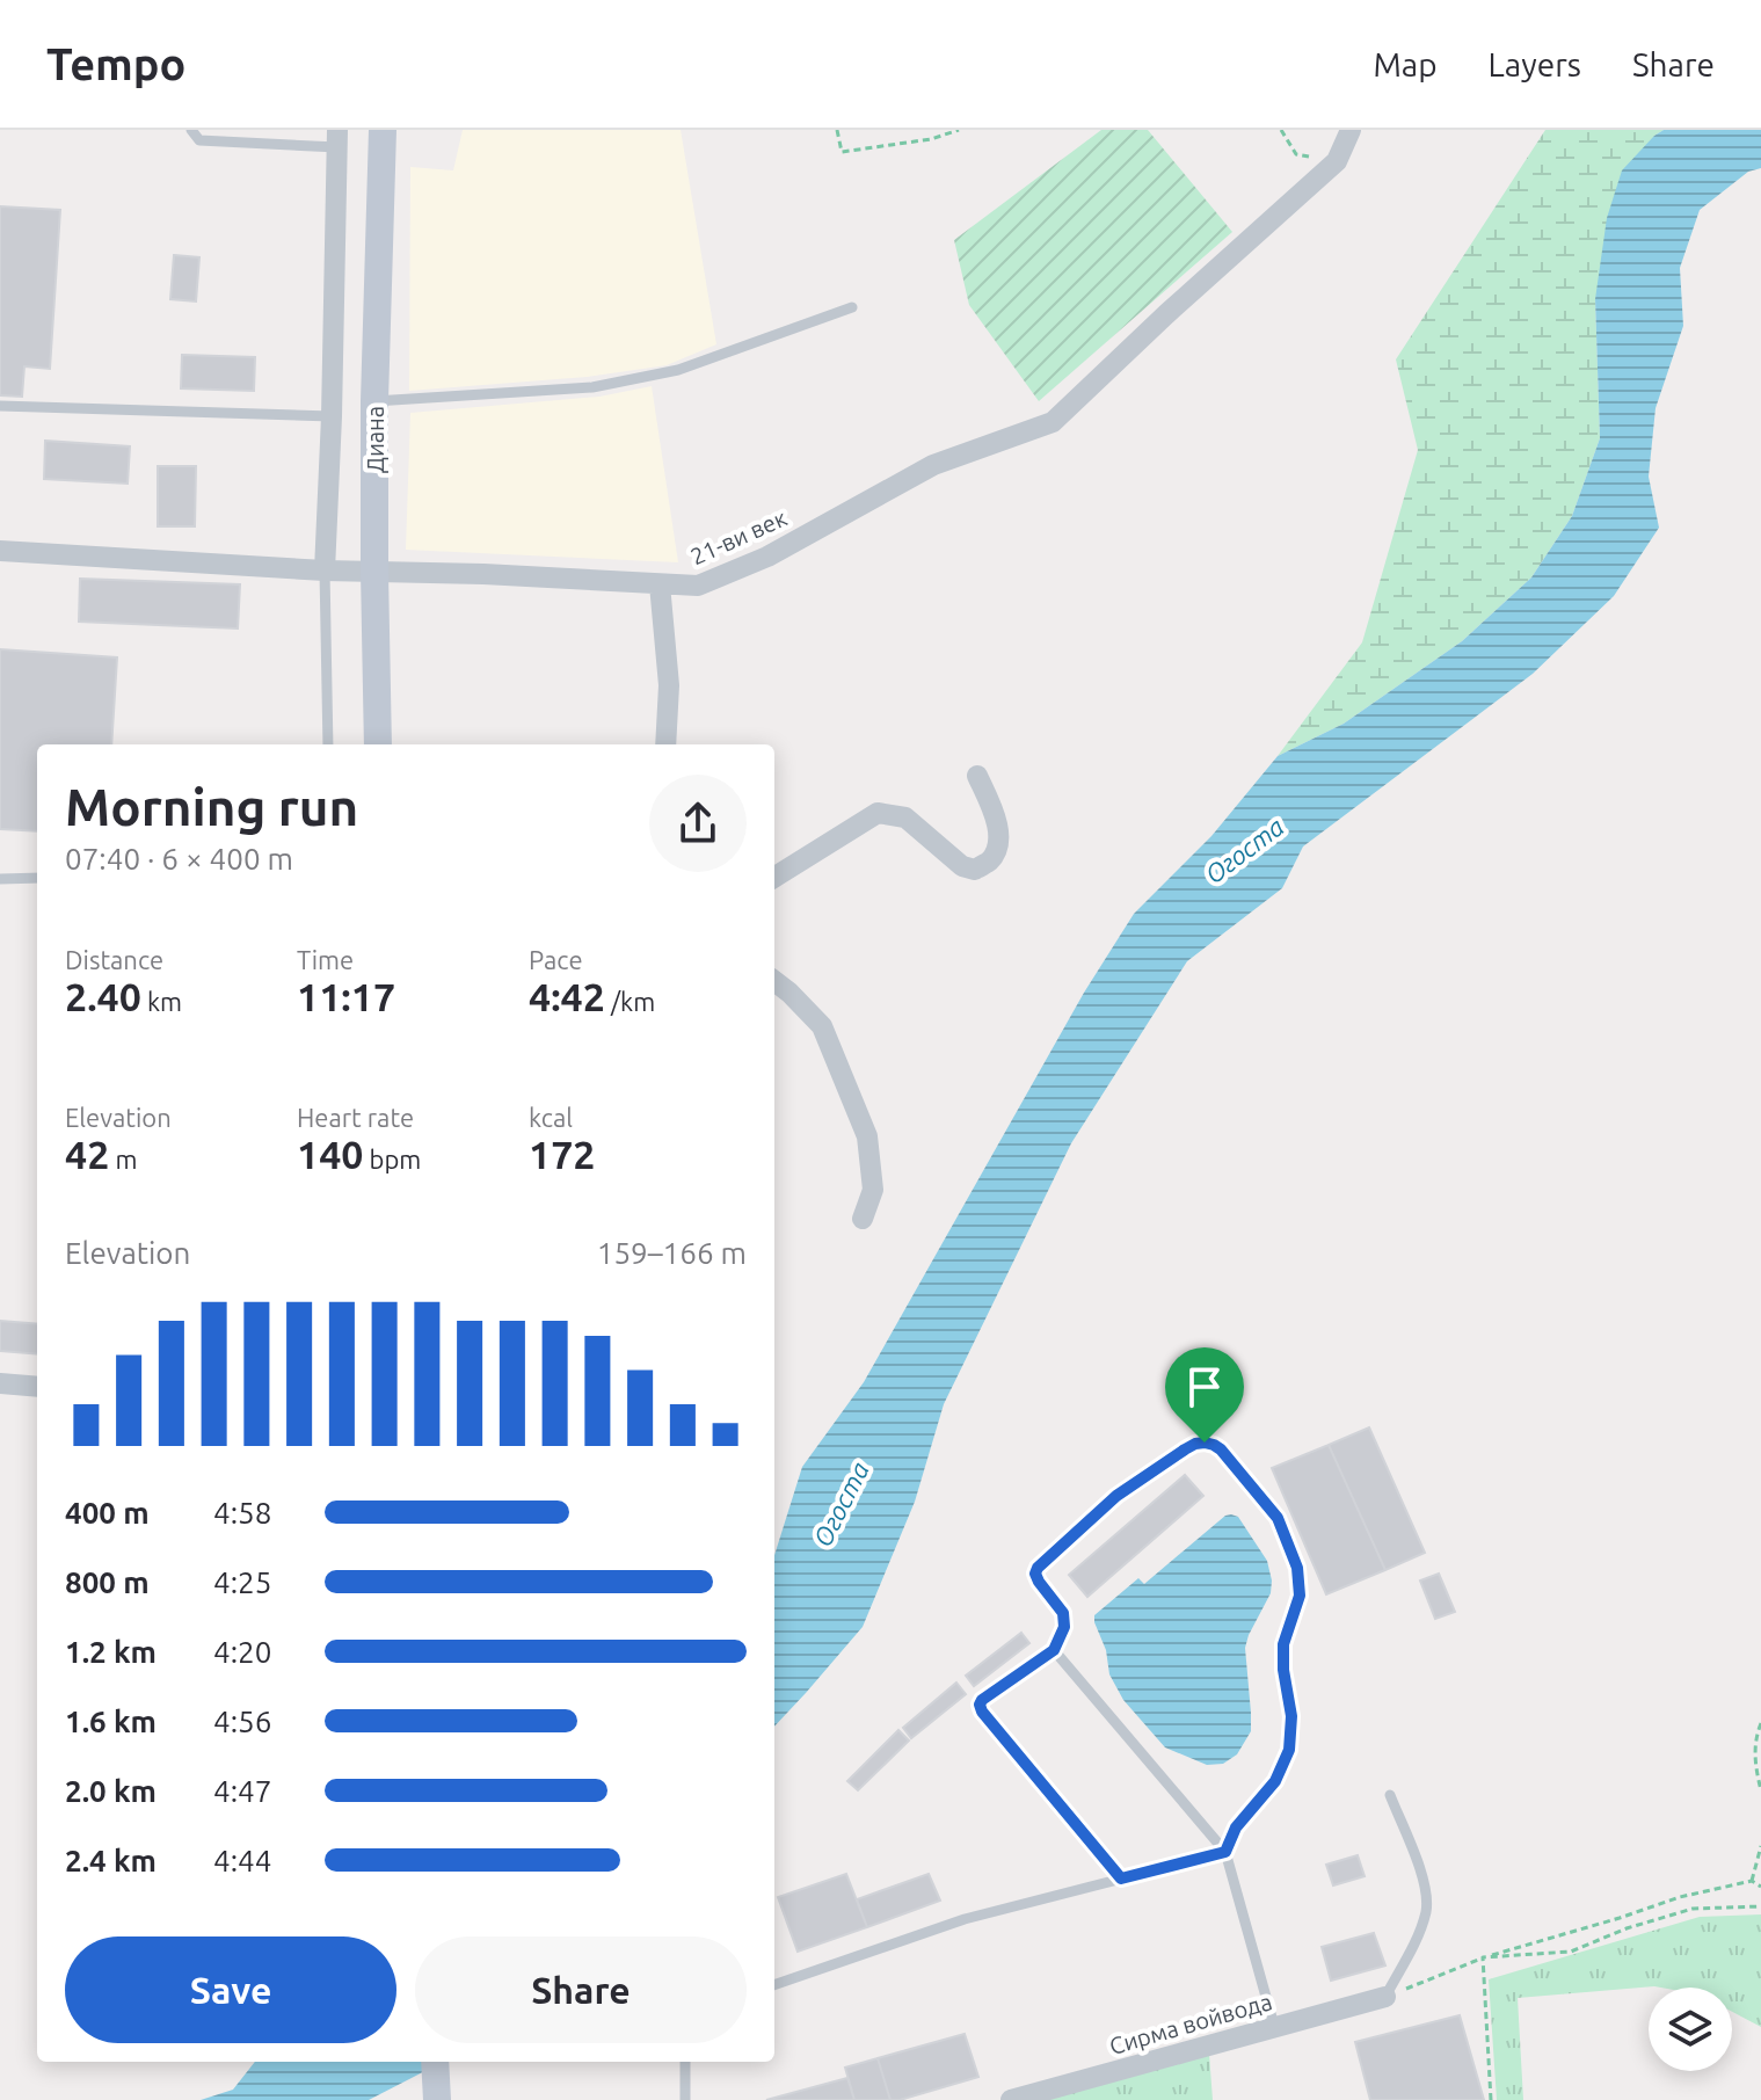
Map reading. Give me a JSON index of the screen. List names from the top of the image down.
{
  "streets": {
    "main road": ["Диана"],
    "street": ["21-ви век", "Сирма войвода"]
  },
  "crossings": [
    ["Диана", "21-ви век"]
  ],
  "water": ["Огоста"],
  "page": {
    "header": "Tempo",
    "nav": ["Map", "Layers", "Share"],
    "heading": ["Morning run", "07:40 · 6 × 400 m"],
    "stats": [
      ["Distance", "2.40 km"],
      ["Time", "11:17"],
      ["Pace", "4:42 /km"],
      ["Elevation", "42 m"],
      ["Heart rate", "140 bpm"],
      ["kcal", "172"]
    ],
    "chart": ["Elevation", "159–166 m"],
    "list": [
      {
        "name": "400 m",
        "note": "4:58"
      },
      {
        "name": "800 m",
        "note": "4:25"
      },
      {
        "name": "1.2 km",
        "note": "4:20"
      },
      {
        "name": "1.6 km",
        "note": "4:56"
      },
      {
        "name": "2.0 km",
        "note": "4:47"
      },
      {
        "name": "2.4 km",
        "note": "4:44"
      }
    ],
    "buttons": ["Save", "Share"]
  }
}
